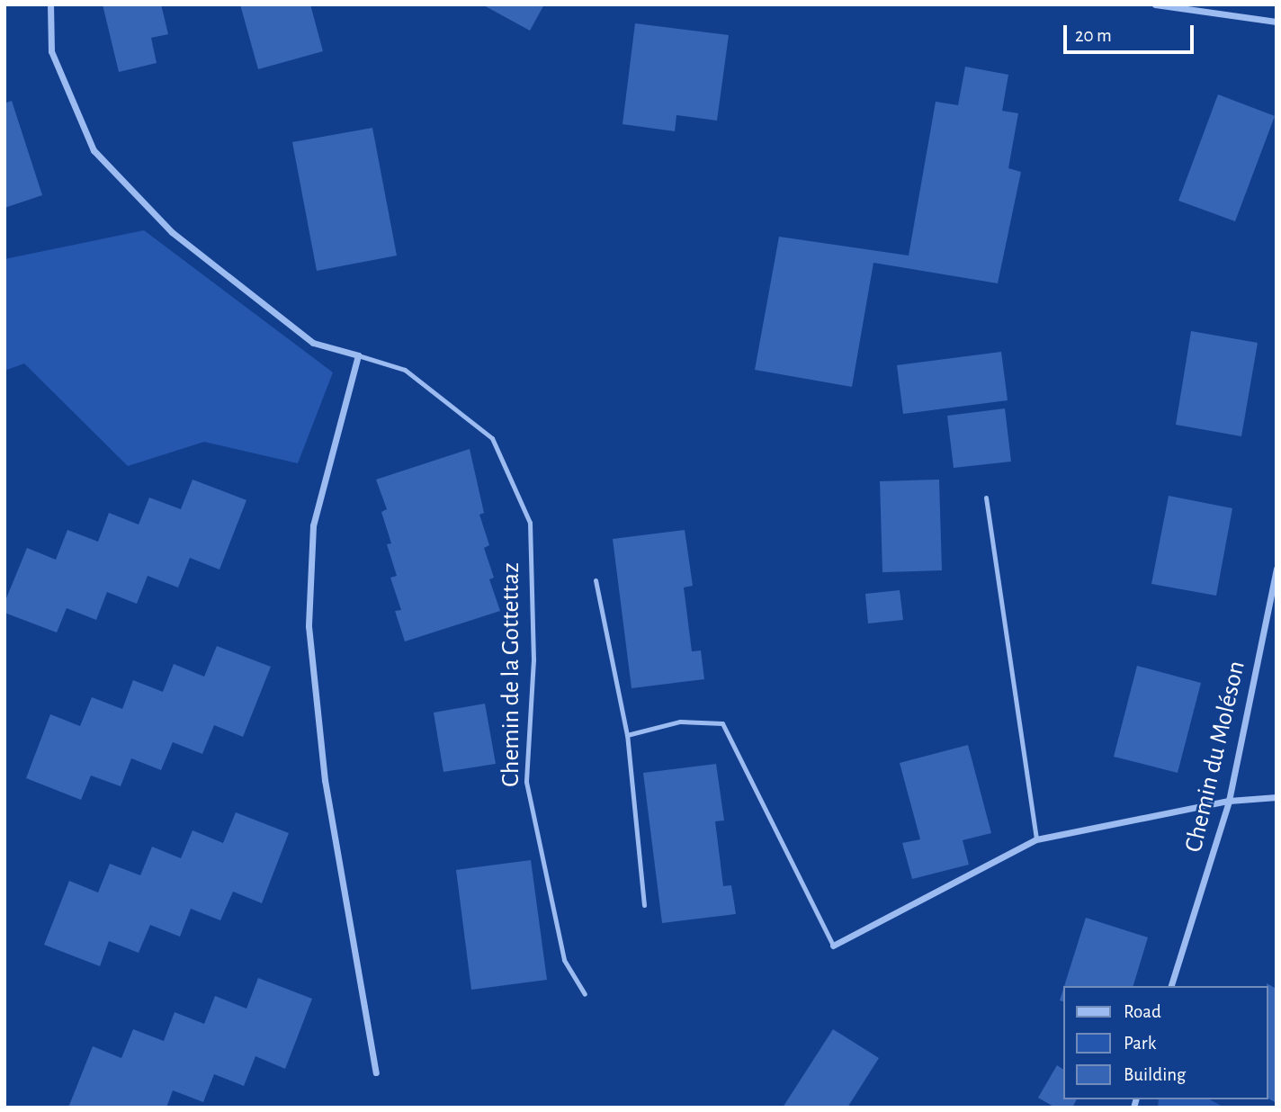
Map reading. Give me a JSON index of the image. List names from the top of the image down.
{
  "streets": {
    "street": ["Chemin de la Gottettaz", "Chemin du Moléson"]
  },
  "legend": ["Road", "Park", "Building"],
  "scale_bar": "20 m"
}
